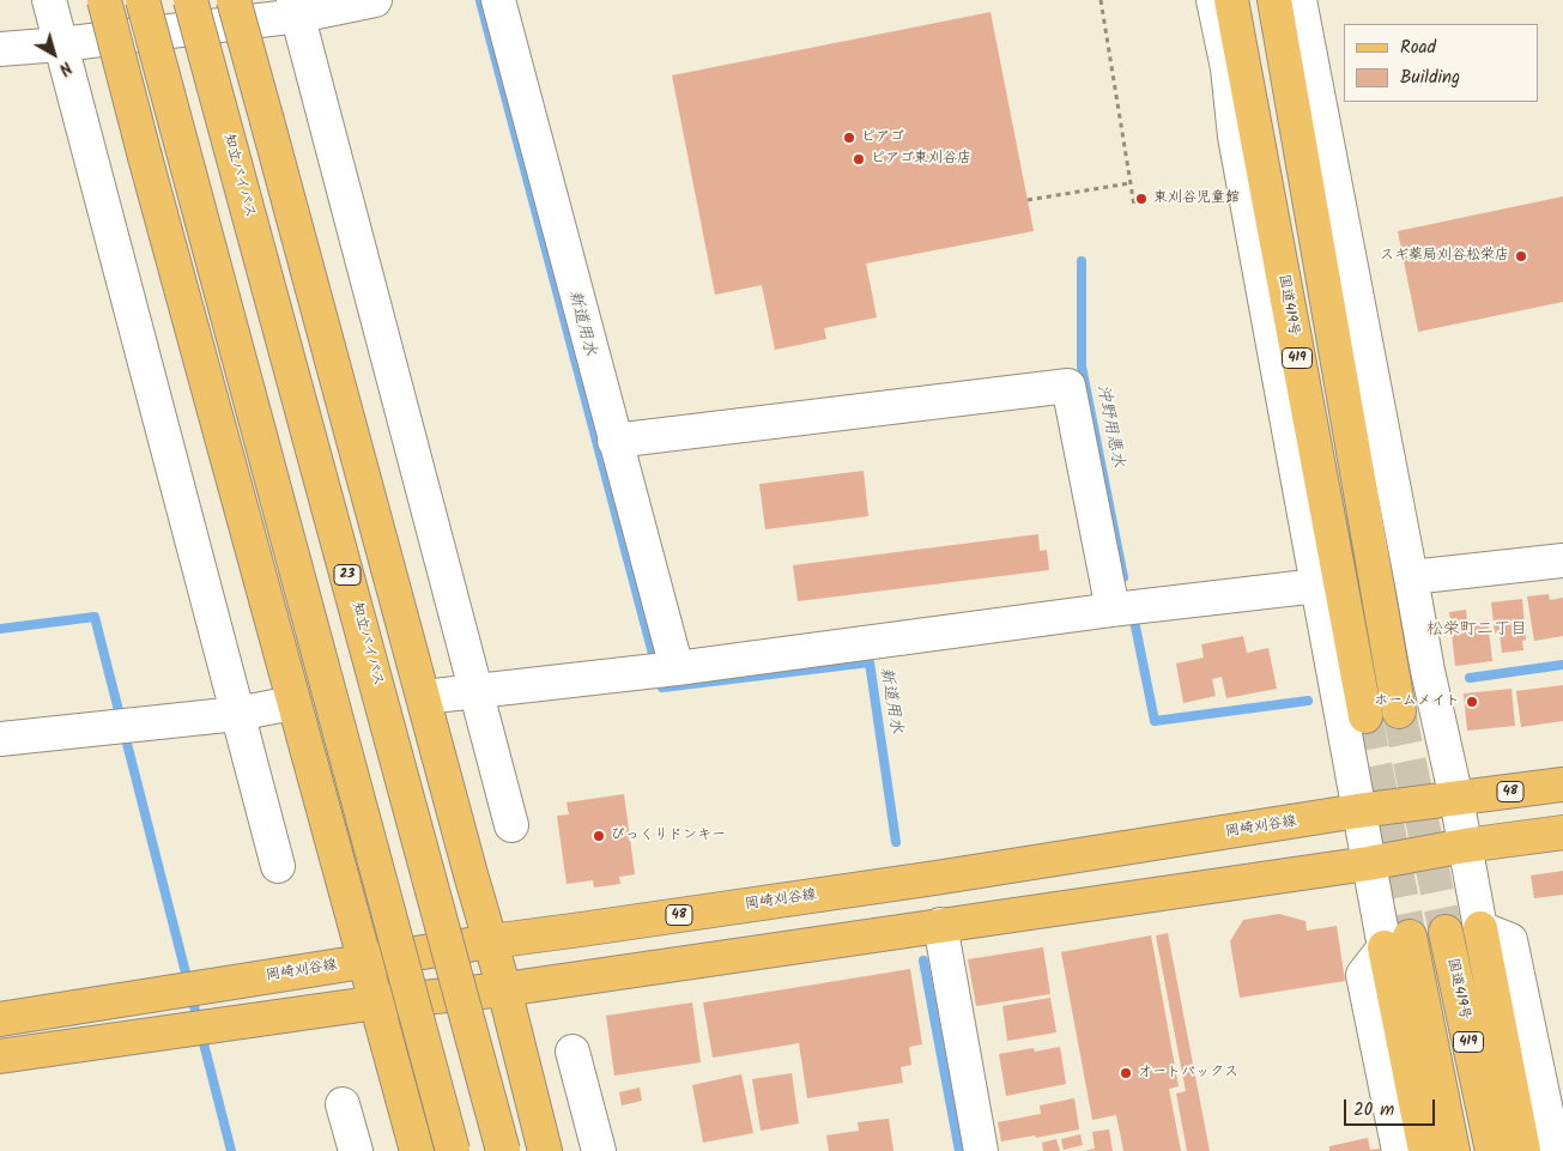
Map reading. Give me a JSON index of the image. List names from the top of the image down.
{
  "streets": {
    "main road": [
      "知立バイパス",
      "国道419号",
      "419",
      "23",
      "48",
      "岡崎刈谷線"
    ]
  },
  "districts": ["松栄町二丁目"],
  "water": ["新道用水", "沖野用悪水"],
  "places": [
    "ピアゴ",
    "ピアゴ東刈谷店",
    "東刈谷児童館",
    "スギ薬局刈谷松栄店",
    "ホームメイト",
    "びっくりドンキー",
    "オートバックス"
  ],
  "legend": ["Road", "Building"],
  "scale_bar": "20 m",
  "north": "bottom right"
}
